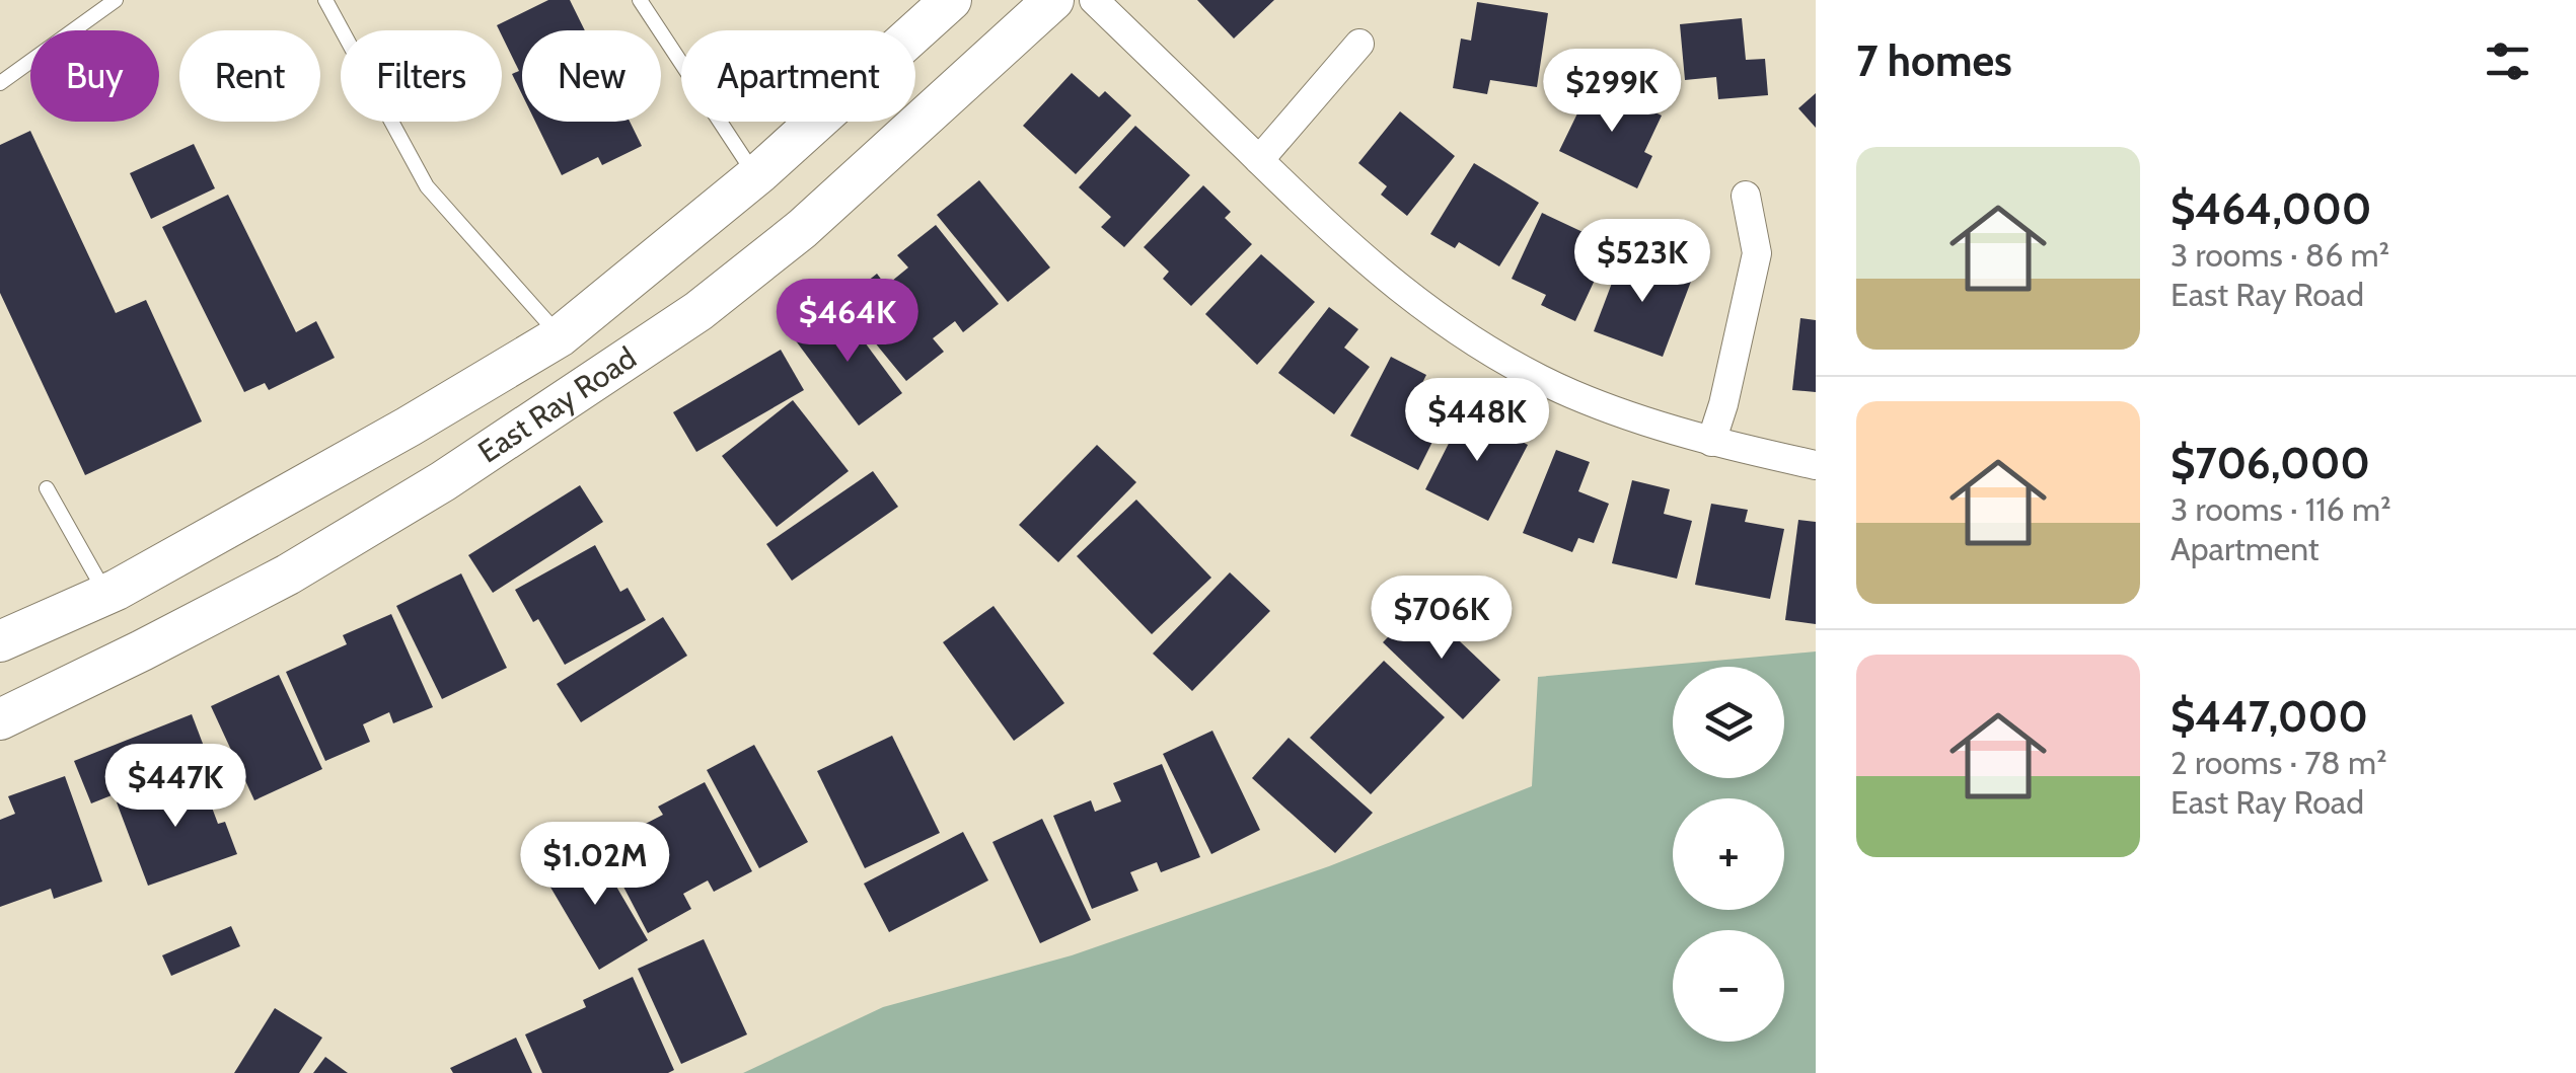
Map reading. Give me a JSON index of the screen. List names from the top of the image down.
{
  "streets": {
    "main road": ["East Ray Road"]
  },
  "page": {
    "heading": "7 homes",
    "chip": [
      "Buy",
      "Rent",
      "Filters",
      "New",
      "Apartment"
    ],
    "price": [
      "$299K",
      "$523K",
      "$464K",
      "$448K",
      "$706K",
      "$447K",
      "$1.02M"
    ],
    "list": [
      {
        "name": "$464,000",
        "note": "3 rooms · 86 m² · East Ray Road"
      },
      {
        "name": "$706,000",
        "note": "3 rooms · 116 m² · Apartment"
      },
      {
        "name": "$447,000",
        "note": "2 rooms · 78 m² · East Ray Road"
      }
    ],
    "map_buttons": ["+", "−"]
  }
}
